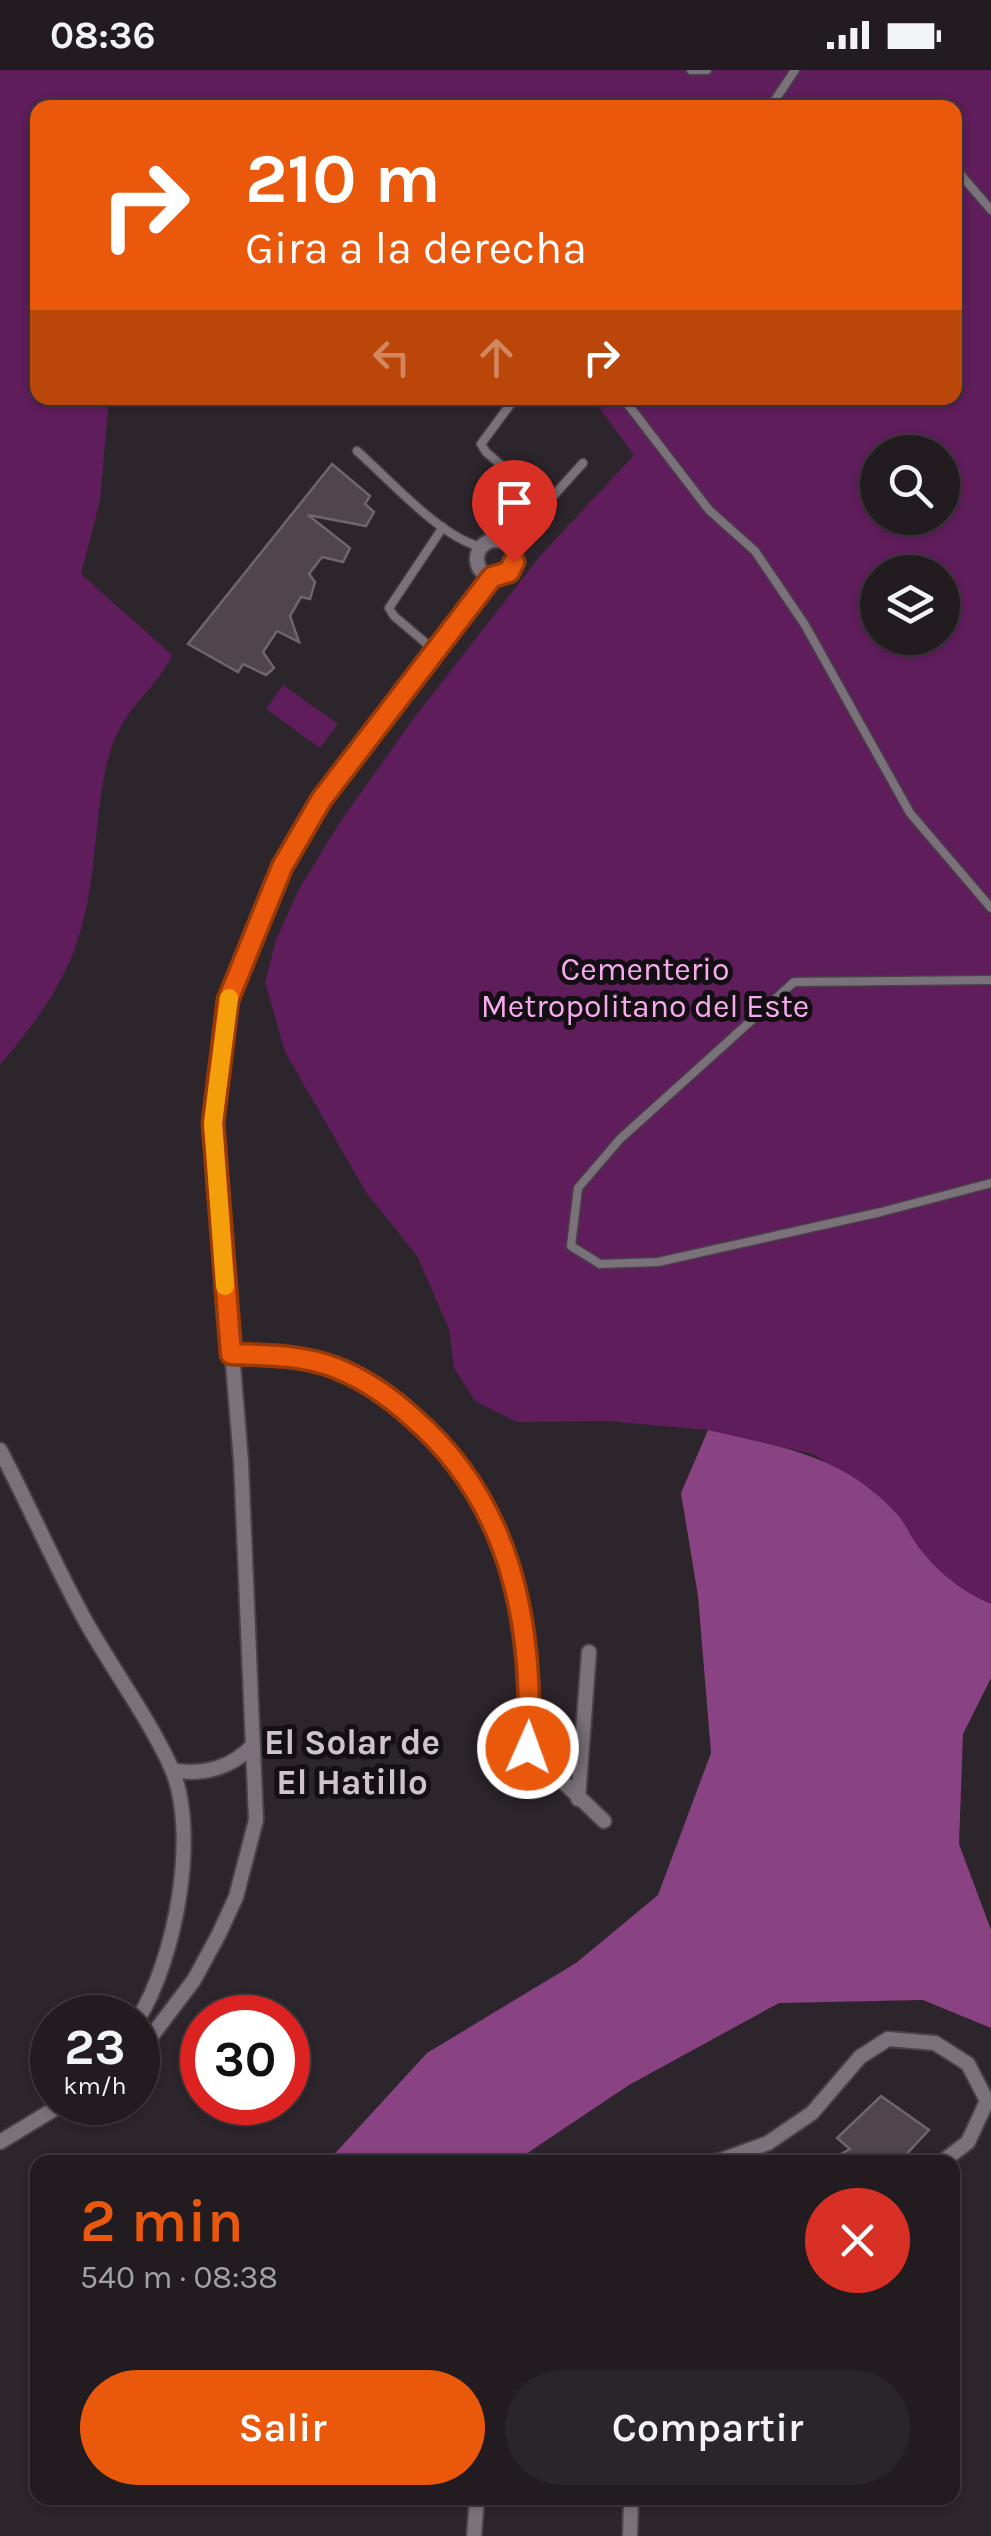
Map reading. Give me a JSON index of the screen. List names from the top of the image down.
{
  "districts": ["El Solar de El Hatillo"],
  "parks": ["Cementerio Metropolitano del Este"],
  "page": {
    "status": "08:36",
    "turn": ["210 m", "Gira a la derecha"],
    "speed": "23 km/h",
    "limit": "30",
    "heading": ["2 min", "540 m · 08:38"],
    "buttons": ["Salir", "Compartir"]
  }
}
